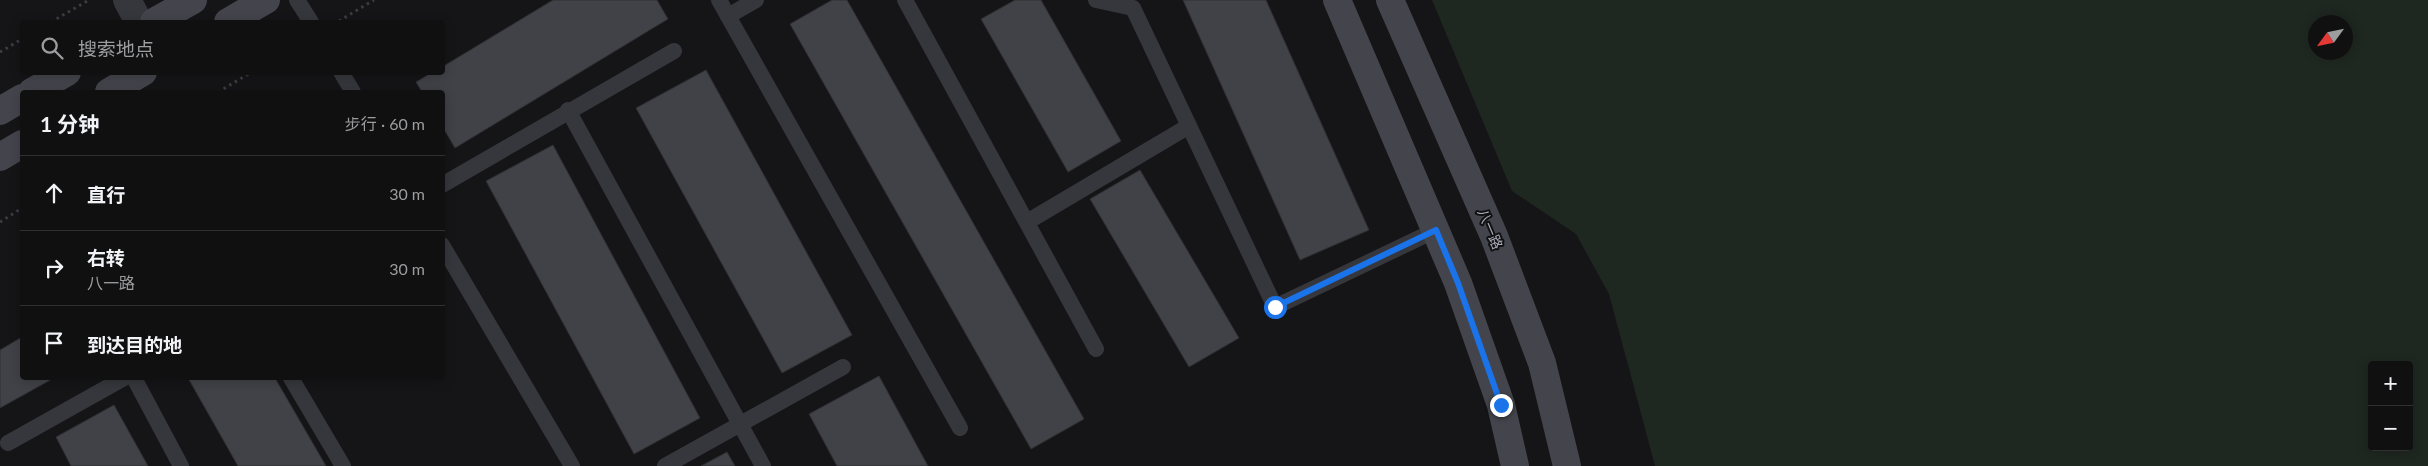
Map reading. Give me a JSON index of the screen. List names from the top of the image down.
{
  "streets": {
    "main road": ["八一路"]
  },
  "north": "bottom left",
  "page": {
    "search": "搜索地点",
    "heading": ["1 分钟", "步行 · 60 m"],
    "list": [
      ["直行", "30 m"],
      ["右转", "八一路", "30 m"],
      "到达目的地"
    ],
    "map_buttons": ["+", "−"]
  }
}
